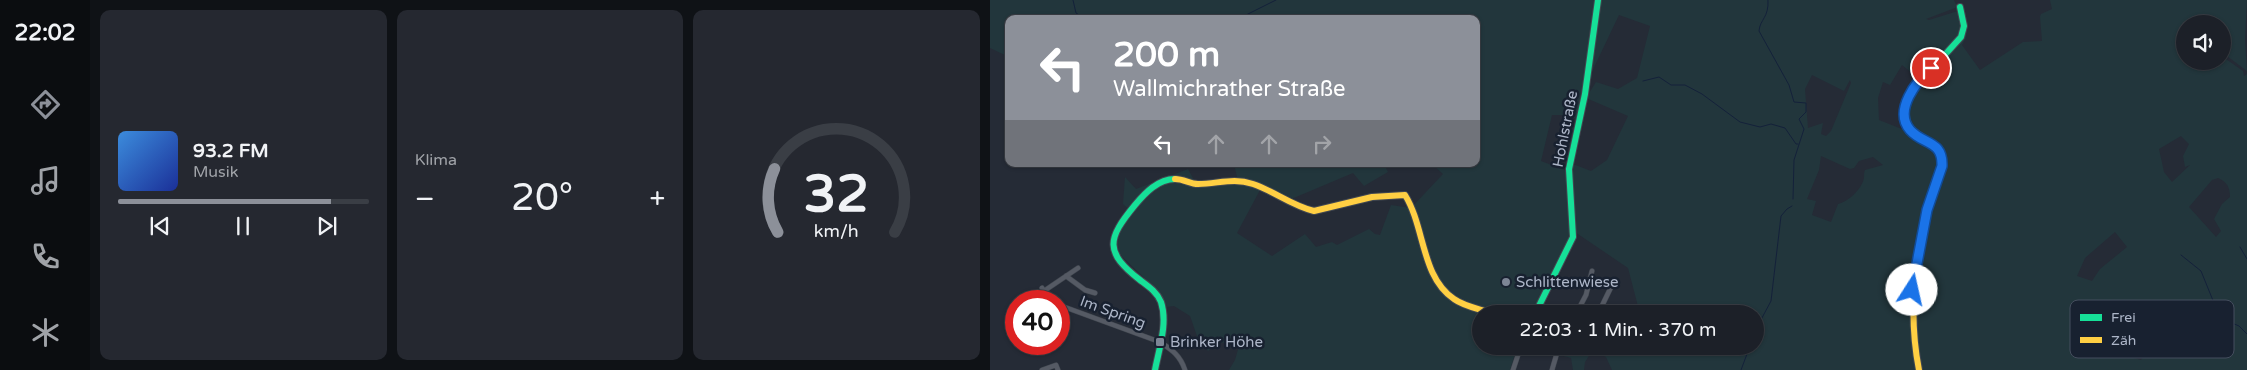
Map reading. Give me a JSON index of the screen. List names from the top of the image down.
{
  "streets": {
    "street": ["Hohlstraße", "Im Spring"]
  },
  "places": {
    "other": ["Schlittenwiese"],
    "transit": ["Brinker Höhe"]
  },
  "legend": ["Frei", "Zäh"],
  "page": {
    "tabs": "22:02",
    "tile": "Klima",
    "turn": ["200 m", "Wallmichrather Straße"],
    "song": ["93.2 FM", "Musik"],
    "heat": ["−", "20°", "+"],
    "limit": "40",
    "trip": "22:03 · 1 Min. · 370 m",
    "gauge": ["32", "km/h"]
  }
}
